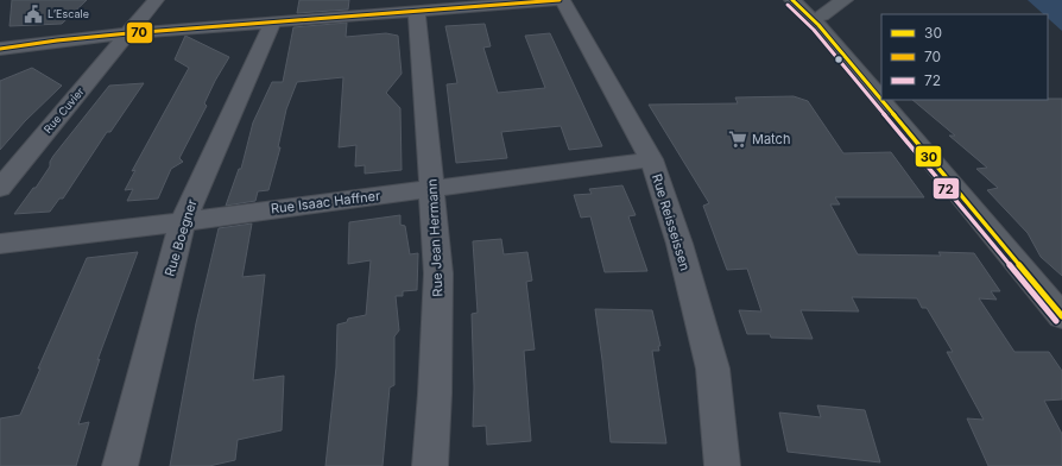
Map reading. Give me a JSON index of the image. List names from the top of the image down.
{
  "streets": {
    "street": [
      "Rue Cuvier",
      "Rue Isaac Haffner",
      "Rue Reisseissen",
      "Rue Boegner",
      "Rue Jean Hermann"
    ]
  },
  "crossings": [
    ["Rue Isaac Haffner", "Rue Reisseissen"],
    ["Rue Isaac Haffner", "Rue Boegner"],
    ["Rue Isaac Haffner", "Rue Jean Hermann"]
  ],
  "places": {
    "public building": ["L’Escale"],
    "supermarket": ["Match"]
  },
  "lines": ["transit line 30", "transit line 70", "transit line 72"],
  "legend": ["30", "70", "72"]
}
